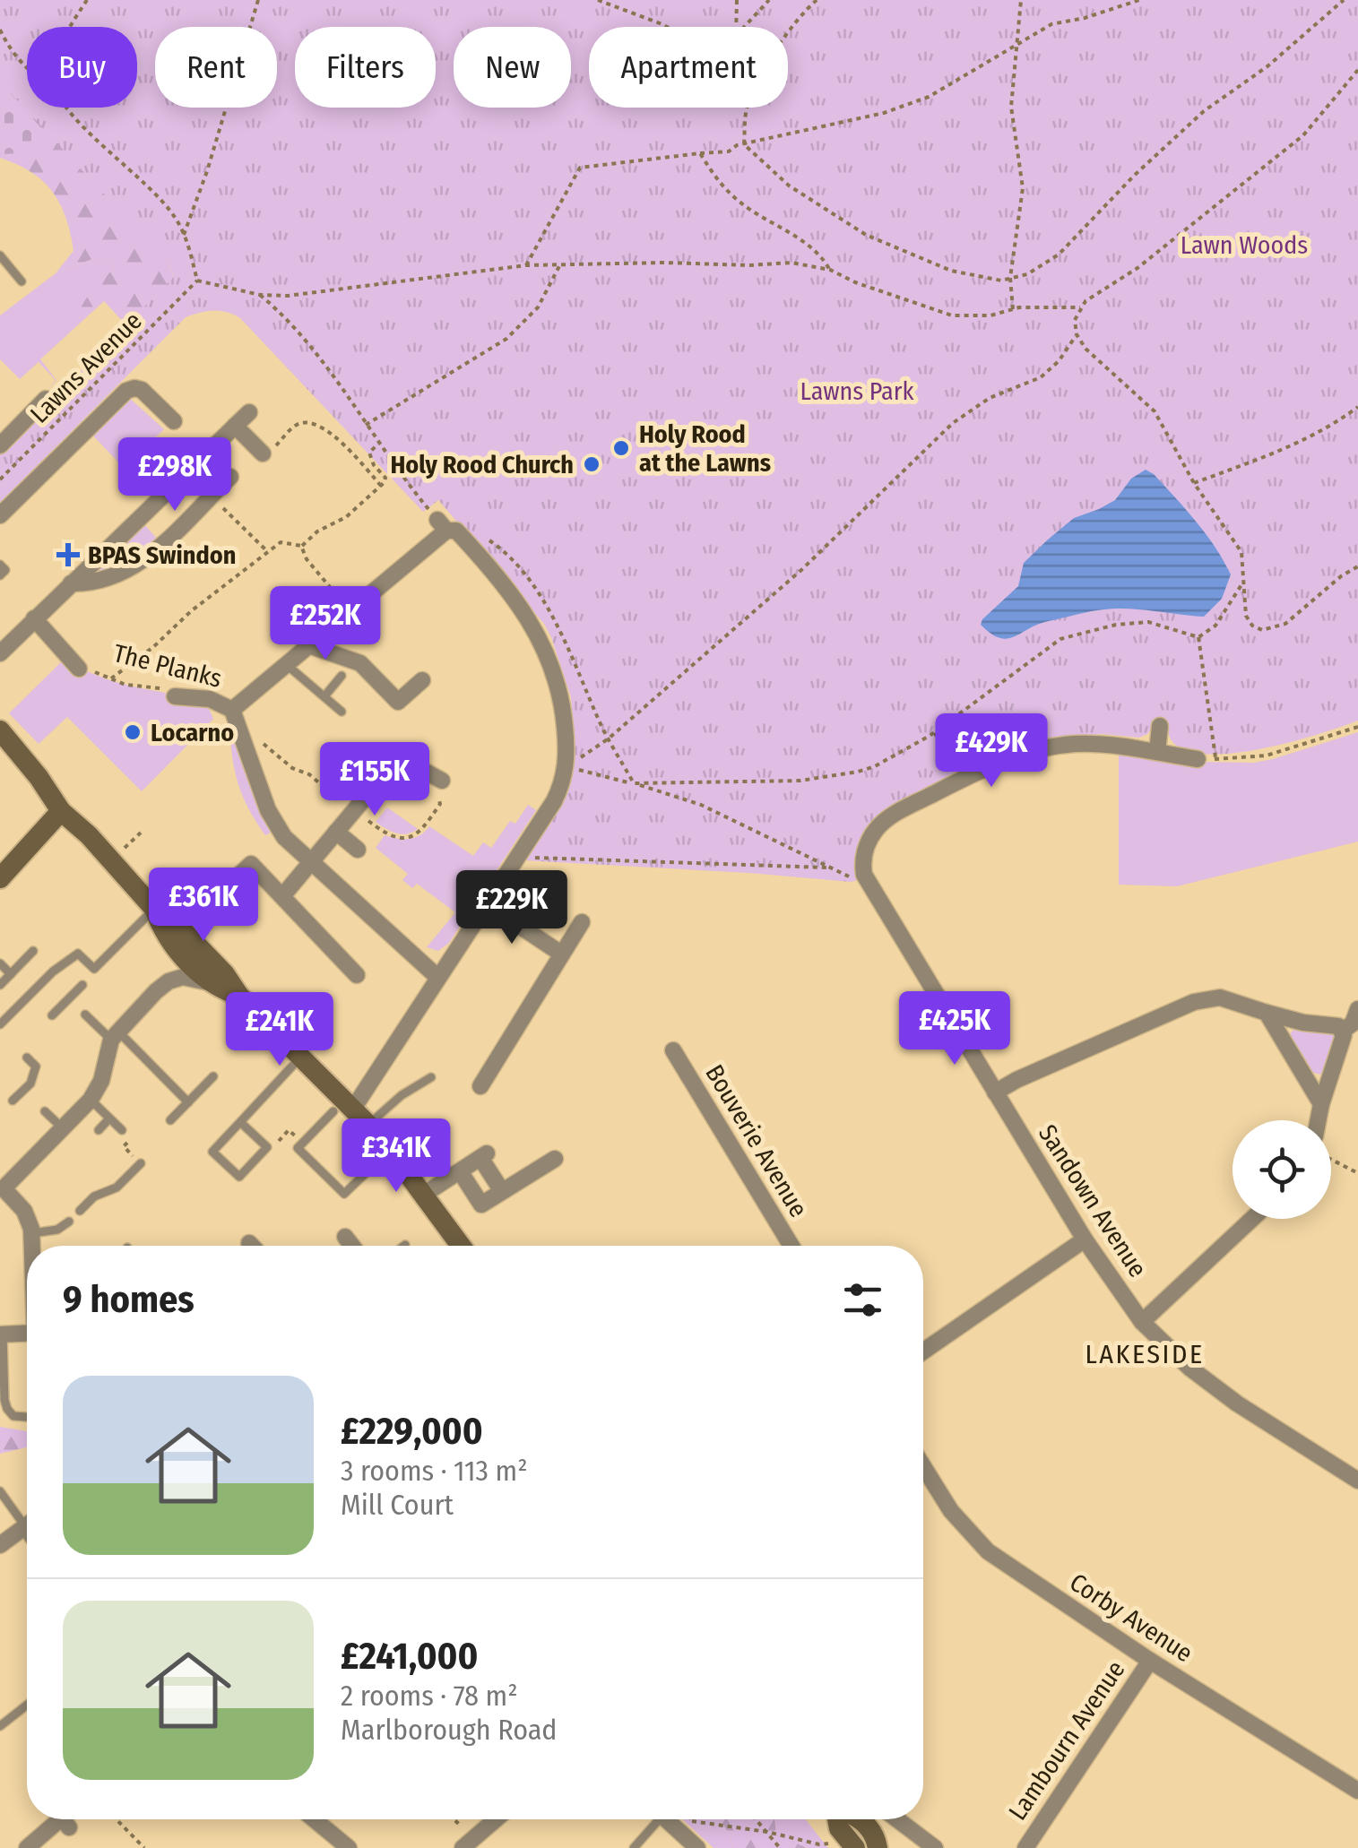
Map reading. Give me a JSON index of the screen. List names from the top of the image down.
{
  "streets": {
    "street": [
      "The Planks",
      "Bouverie Avenue",
      "Sandown Avenue",
      "Corby Avenue",
      "Lambourn Avenue"
    ],
    "path": ["Lawns Avenue"]
  },
  "crossings": [
    ["Corby Avenue", "Lambourn Avenue"]
  ],
  "districts": ["LAKESIDE"],
  "parks": ["Lawn Woods", "Lawns Park"],
  "places": {
    "other": ["Holy Rood at the Lawns", "Holy Rood Church", "Locarno"],
    "health": ["BPAS Swindon"]
  },
  "page": {
    "chip": [
      "Buy",
      "Rent",
      "Filters",
      "New",
      "Apartment"
    ],
    "price": [
      "£298K",
      "£252K",
      "£429K",
      "£155K",
      "£361K",
      "£229K",
      "£425K",
      "£241K",
      "£341K"
    ],
    "heading": "9 homes",
    "list": [
      {
        "name": "£229,000",
        "note": "3 rooms · 113 m² · Mill Court"
      },
      {
        "name": "£241,000",
        "note": "2 rooms · 78 m² · Marlborough Road"
      }
    ]
  }
}
